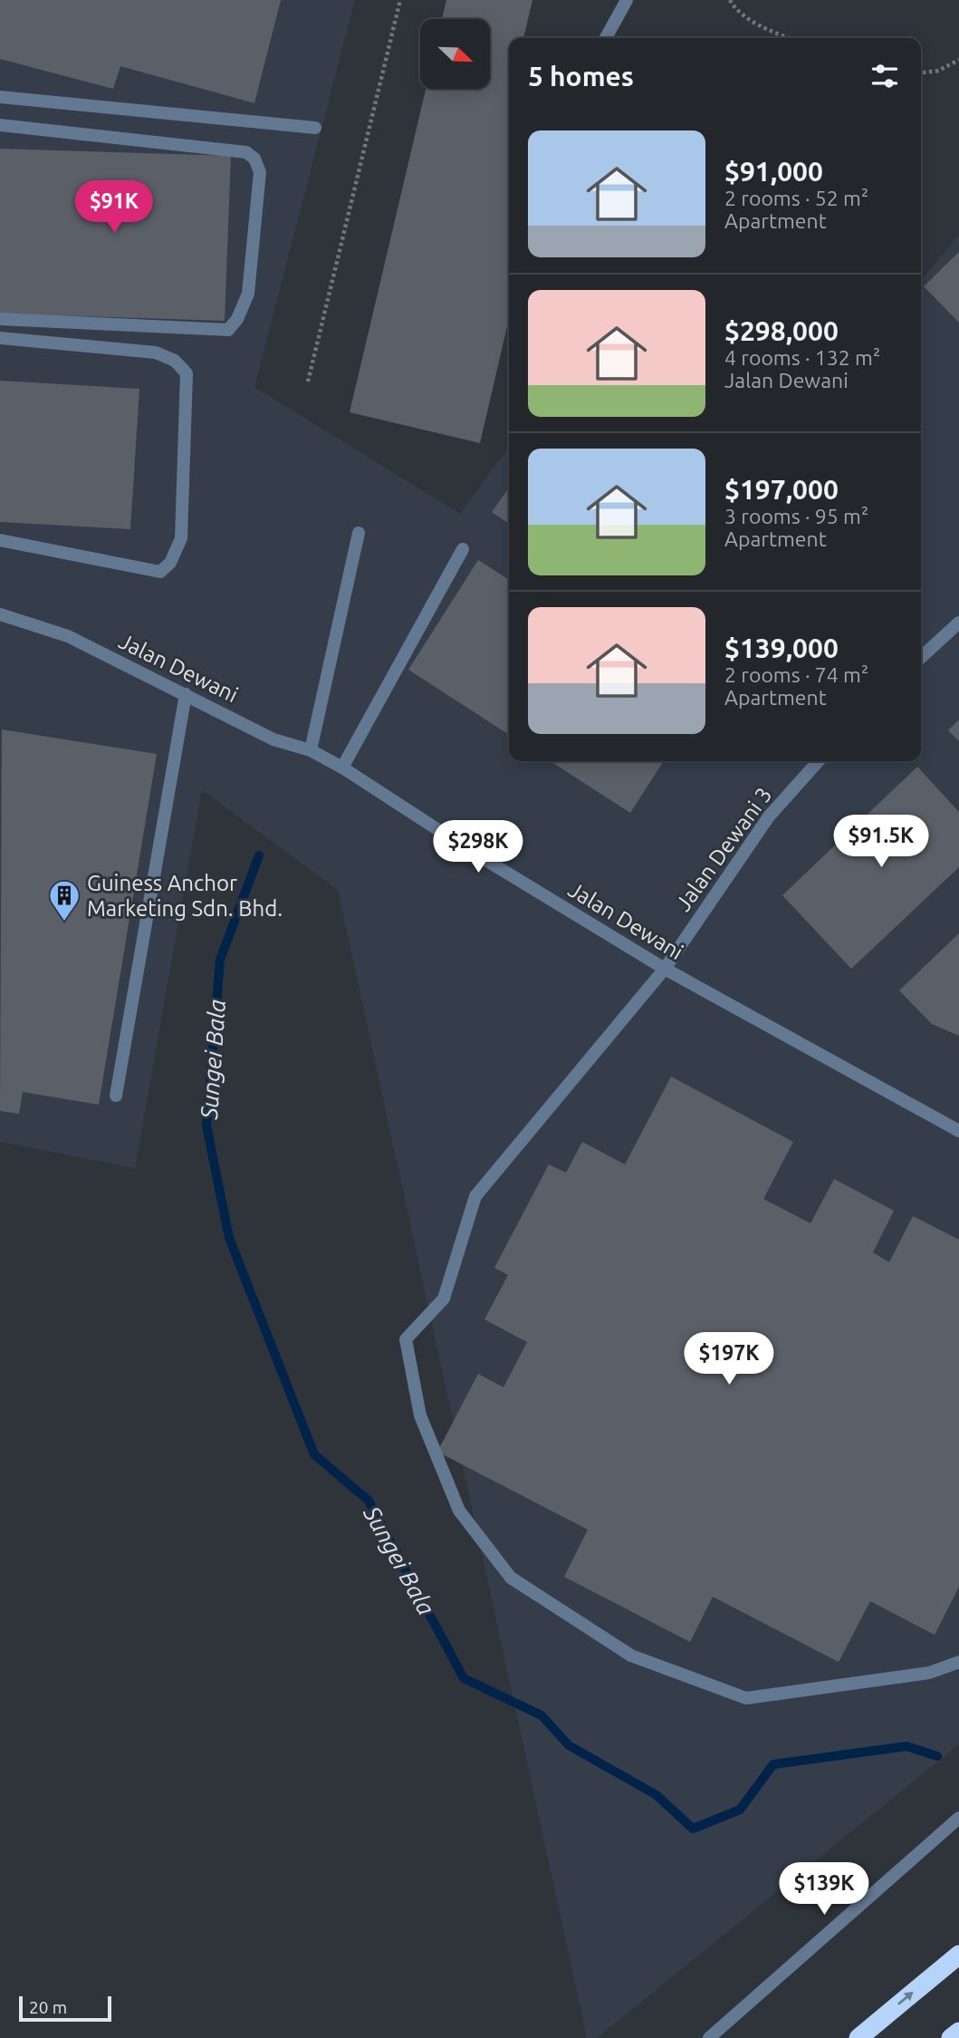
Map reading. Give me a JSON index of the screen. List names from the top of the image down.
{
  "streets": {
    "street": ["Jalan Dewani", "Jalan Dewani 3"]
  },
  "crossings": [
    ["Jalan Dewani", "Jalan Dewani 3"]
  ],
  "water": ["Sungei Bala"],
  "places": {
    "building": ["Guiness Anchor Marketing Sdn. Bhd."]
  },
  "scale_bar": "20 m",
  "north": "bottom right",
  "page": {
    "heading": "5 homes",
    "list": [
      {
        "name": "$91,000",
        "note": "2 rooms · 52 m² · Apartment"
      },
      {
        "name": "$298,000",
        "note": "4 rooms · 132 m² · Jalan Dewani"
      },
      {
        "name": "$197,000",
        "note": "3 rooms · 95 m² · Apartment"
      },
      {
        "name": "$139,000",
        "note": "2 rooms · 74 m² · Apartment"
      }
    ],
    "price": [
      "$91K",
      "$91.5K",
      "$298K",
      "$197K",
      "$139K"
    ],
    "scale": "20 m"
  }
}
